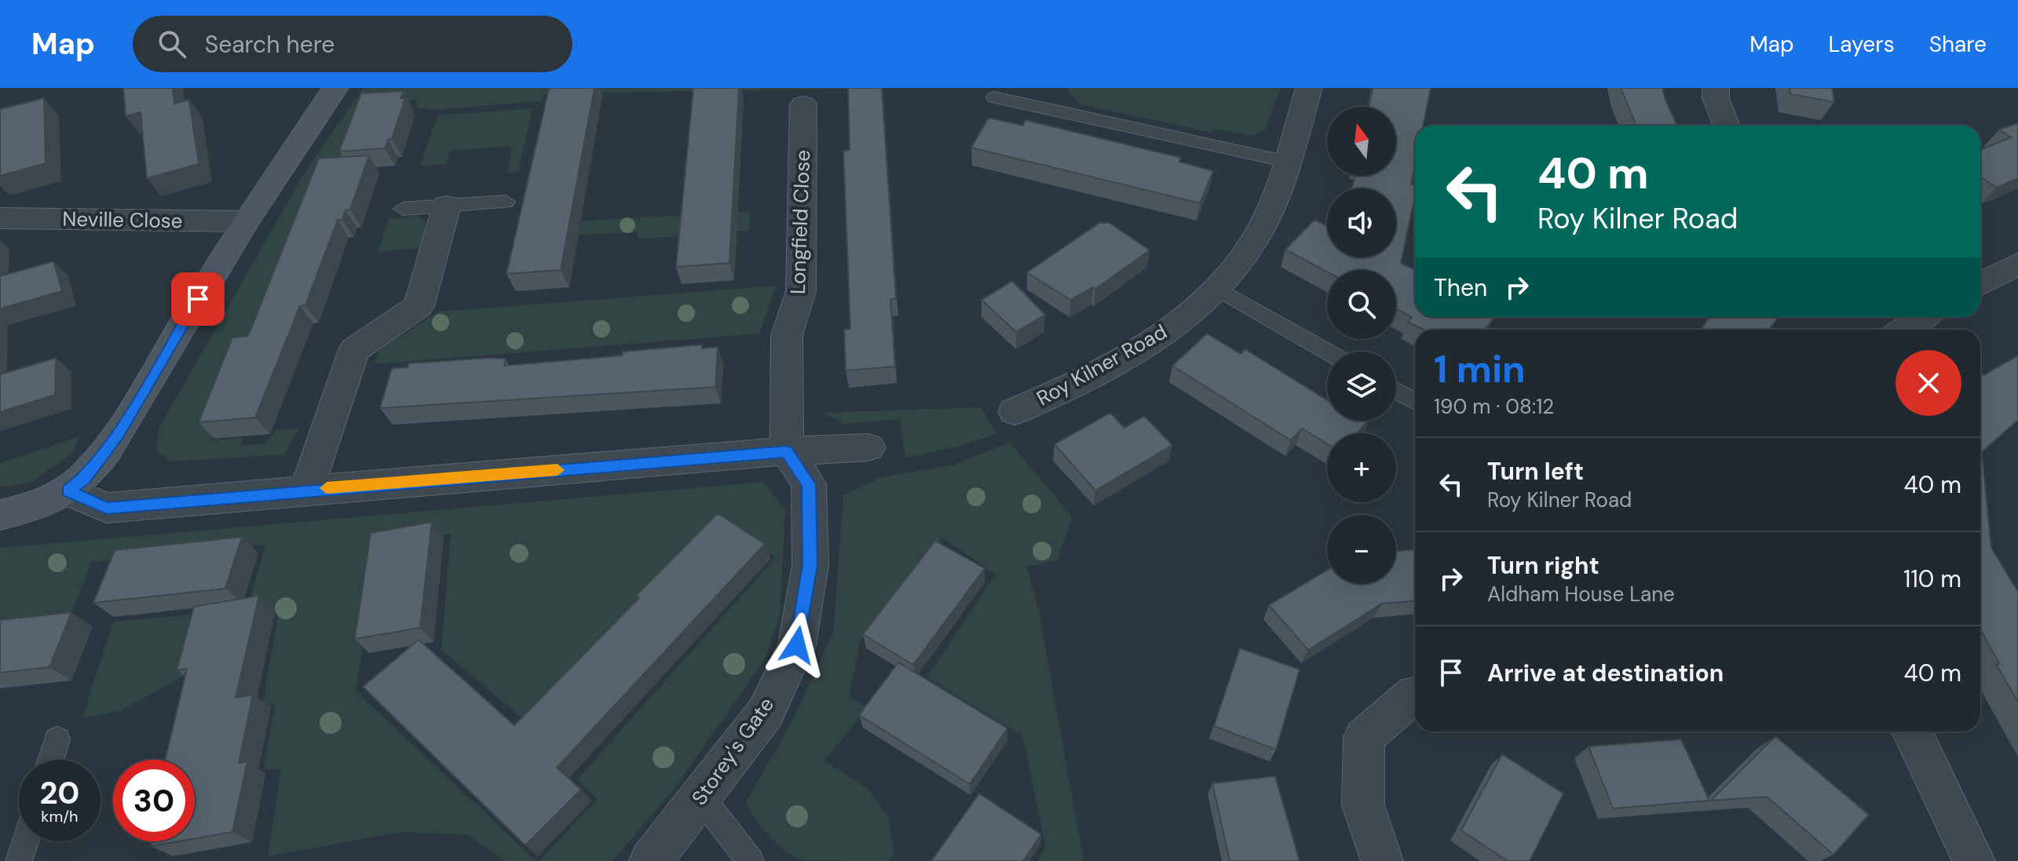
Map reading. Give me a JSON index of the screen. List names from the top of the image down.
{
  "streets": {
    "street": [
      "Neville Close",
      "Longfield Close",
      "Roy Kilner Road",
      "Storey's Gate"
    ]
  },
  "crossings": [
    ["Longfield Close", "Storey's Gate"]
  ],
  "north": "top",
  "page": {
    "header": "Map",
    "search": "Search here",
    "nav": ["Map", "Layers", "Share"],
    "map_buttons": ["+", "−"],
    "turn": ["40 m", "Roy Kilner Road"],
    "then": "Then",
    "heading": ["1 min", "190 m · 08:12"],
    "list": [
      {
        "name": "Turn left",
        "note": "Roy Kilner Road",
        "value": "40 m"
      },
      {
        "name": "Turn right",
        "note": "Aldham House Lane",
        "value": "110 m"
      },
      {
        "name": "Arrive at destination",
        "value": "40 m"
      }
    ],
    "speed": "20 km/h",
    "limit": "30"
  }
}
